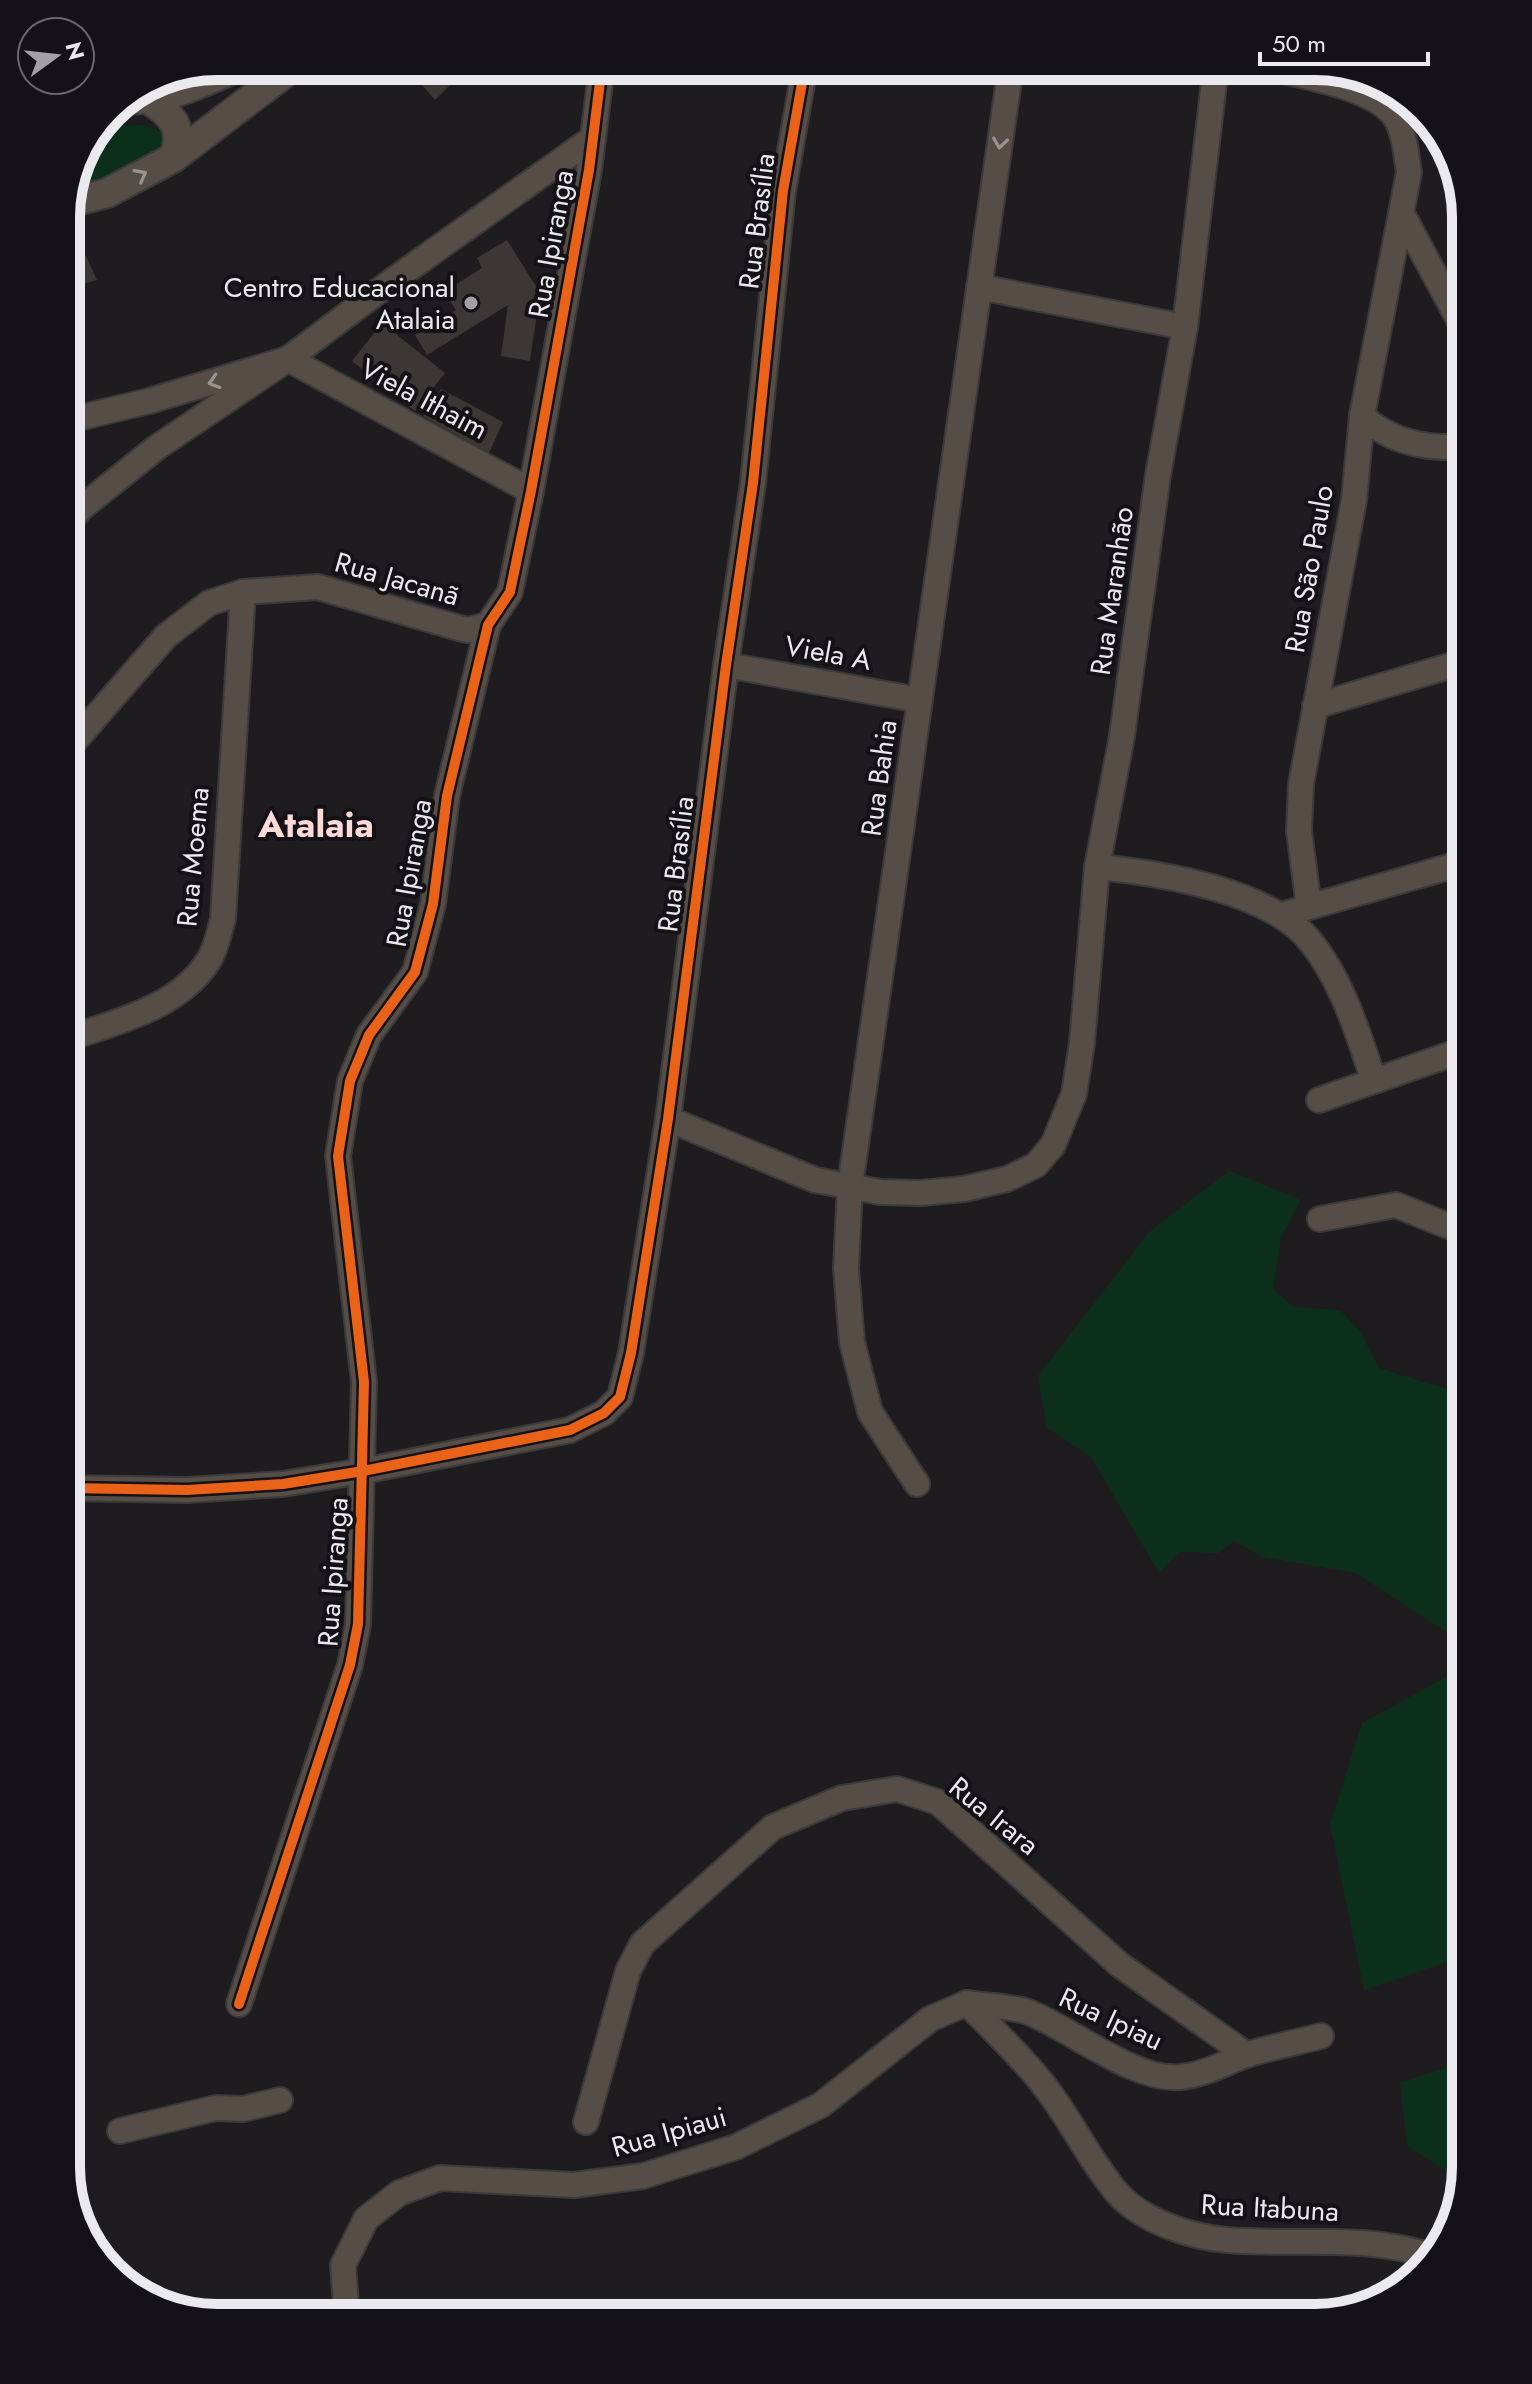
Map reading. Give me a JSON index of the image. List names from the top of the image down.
{
  "streets": {
    "street": [
      "Rua Brasília",
      "Rua Ipiranga",
      "Viela Ithaim",
      "Rua São Paulo",
      "Rua Jacanã",
      "Rua Maranhão",
      "Viela A",
      "Rua Bahia",
      "Rua Moema",
      "Rua Irara",
      "Rua Ipiau",
      "Rua Ipiaui",
      "Rua Itabuna"
    ]
  },
  "crossings": [
    ["Rua Brasília", "Rua Ipiranga"],
    ["Rua Brasília", "Rua Maranhão"],
    ["Rua Brasília", "Viela A"],
    ["Rua Ipiranga", "Viela Ithaim"],
    ["Rua Ipiranga", "Rua Jacanã"],
    ["Rua Jacanã", "Rua Moema"],
    ["Rua Maranhão", "Rua Bahia"],
    ["Viela A", "Rua Bahia"],
    ["Rua Irara", "Rua Ipiau"],
    ["Rua Ipiau", "Rua Ipiaui"],
    ["Rua Ipiau", "Rua Itabuna"],
    ["Rua Ipiaui", "Rua Itabuna"]
  ],
  "districts": ["Atalaia"],
  "places": ["Centro Educacional Atalaia"],
  "scale_bar": "50 m",
  "north": "right"
}
